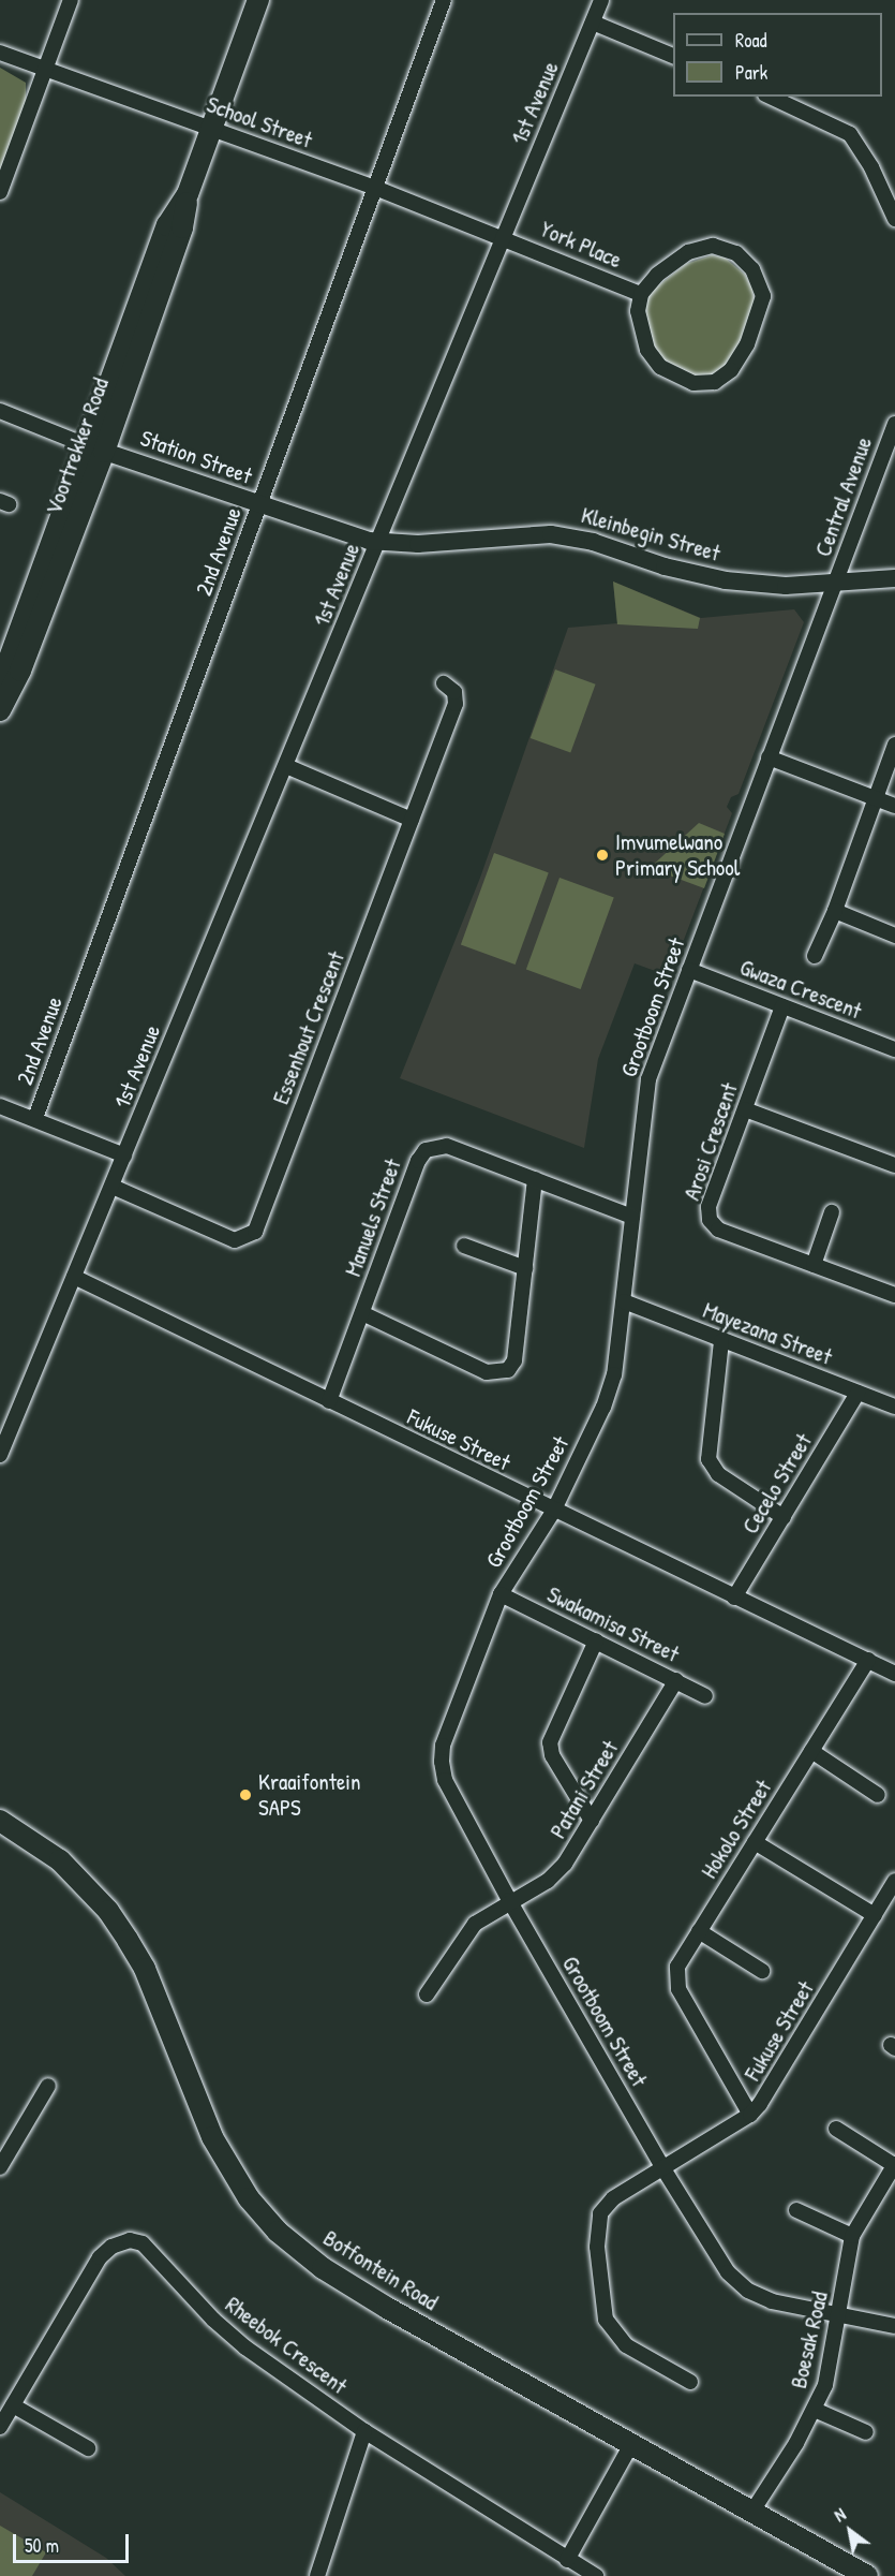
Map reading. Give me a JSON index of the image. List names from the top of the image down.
{
  "streets": {
    "main road": ["Voortrekker Road", "Botfontein Road"],
    "street": [
      "1st Avenue",
      "School Street",
      "York Place",
      "Station Street",
      "Central Avenue",
      "Kleinbegin Street",
      "2nd Avenue",
      "Gwaza Crescent",
      "Grootboom Street",
      "Essenhout Crescent",
      "Arosi Crescent",
      "Manuels Street",
      "Mayezana Street",
      "Fukuse Street",
      "Cecelo Street",
      "Swakamisa Street",
      "Patani Street",
      "Hokolo Street",
      "Boesak Road",
      "Rheebok Crescent"
    ]
  },
  "crossings": [
    ["1st Avenue", "School Street"],
    ["1st Avenue", "York Place"],
    ["1st Avenue", "Station Street"],
    ["1st Avenue", "Kleinbegin Street"],
    ["1st Avenue", "Essenhout Crescent"],
    ["1st Avenue", "Fukuse Street"],
    ["School Street", "York Place"],
    ["School Street", "Voortrekker Road"],
    ["School Street", "2nd Avenue"],
    ["Voortrekker Road", "Station Street"],
    ["Station Street", "Kleinbegin Street"],
    ["Station Street", "2nd Avenue"],
    ["Central Avenue", "Kleinbegin Street"],
    ["Central Avenue", "Grootboom Street"],
    ["Kleinbegin Street", "Grootboom Street"],
    ["Gwaza Crescent", "Grootboom Street"],
    ["Gwaza Crescent", "Arosi Crescent"],
    ["Grootboom Street", "Manuels Street"],
    ["Grootboom Street", "Mayezana Street"],
    ["Grootboom Street", "Fukuse Street"],
    ["Grootboom Street", "Swakamisa Street"],
    ["Grootboom Street", "Patani Street"],
    ["Grootboom Street", "Boesak Road"],
    ["Manuels Street", "Fukuse Street"],
    ["Mayezana Street", "Cecelo Street"],
    ["Fukuse Street", "Cecelo Street"],
    ["Fukuse Street", "Hokolo Street"],
    ["Swakamisa Street", "Patani Street"],
    ["Botfontein Road", "Boesak Road"]
  ],
  "places": ["Imvumelwano Primary School", "Kraaifontein SAPS"],
  "legend": ["Road", "Park"],
  "scale_bar": "50 m",
  "north": "top left"
}
